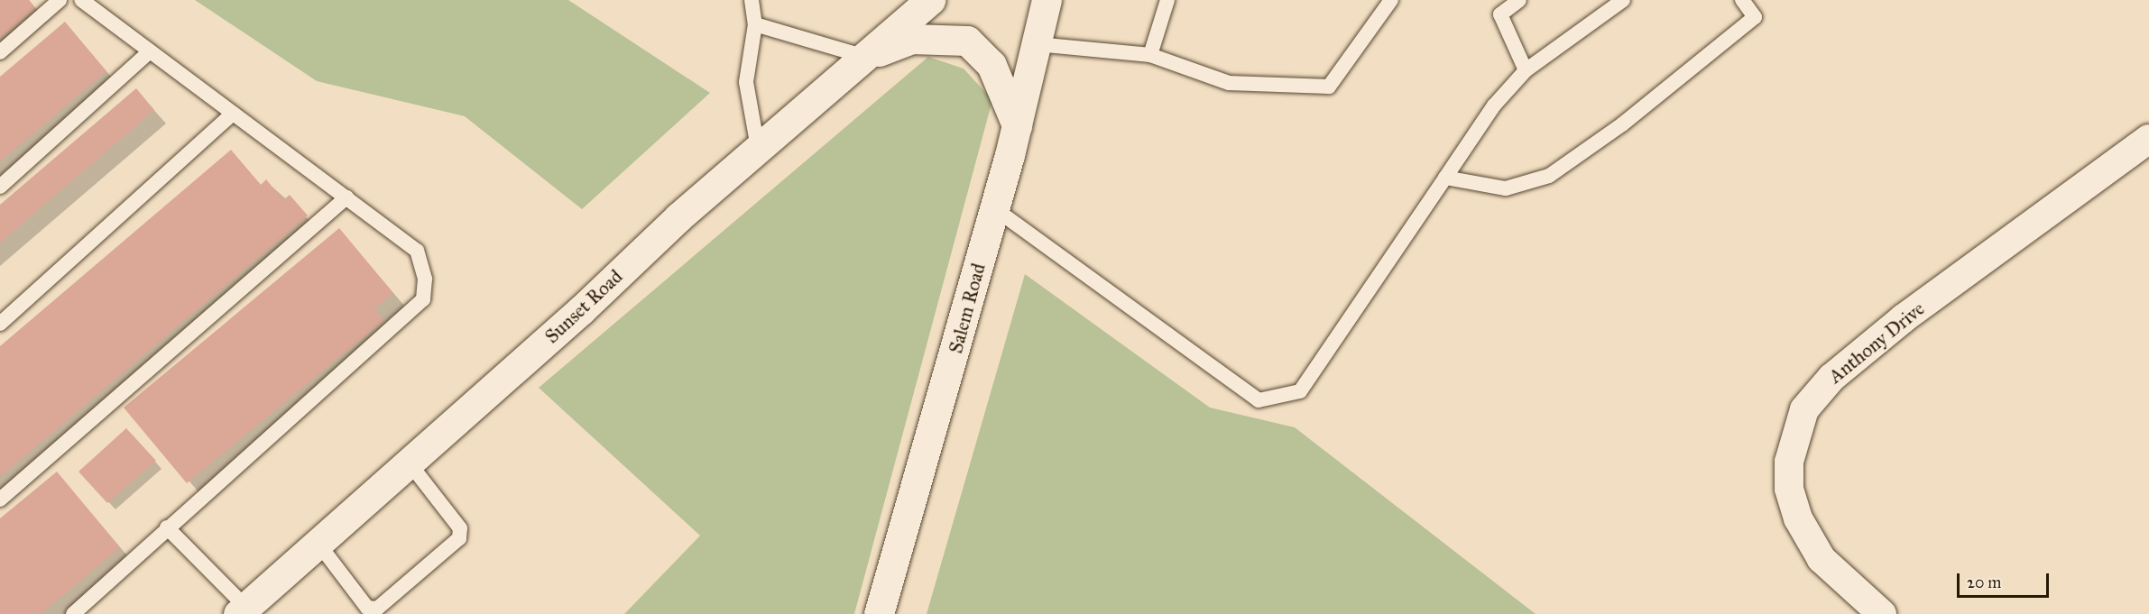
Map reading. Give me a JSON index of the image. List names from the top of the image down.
{
  "streets": {
    "street": ["Sunset Road", "Salem Road", "Anthony Drive"]
  },
  "scale_bar": "20 m"
}
